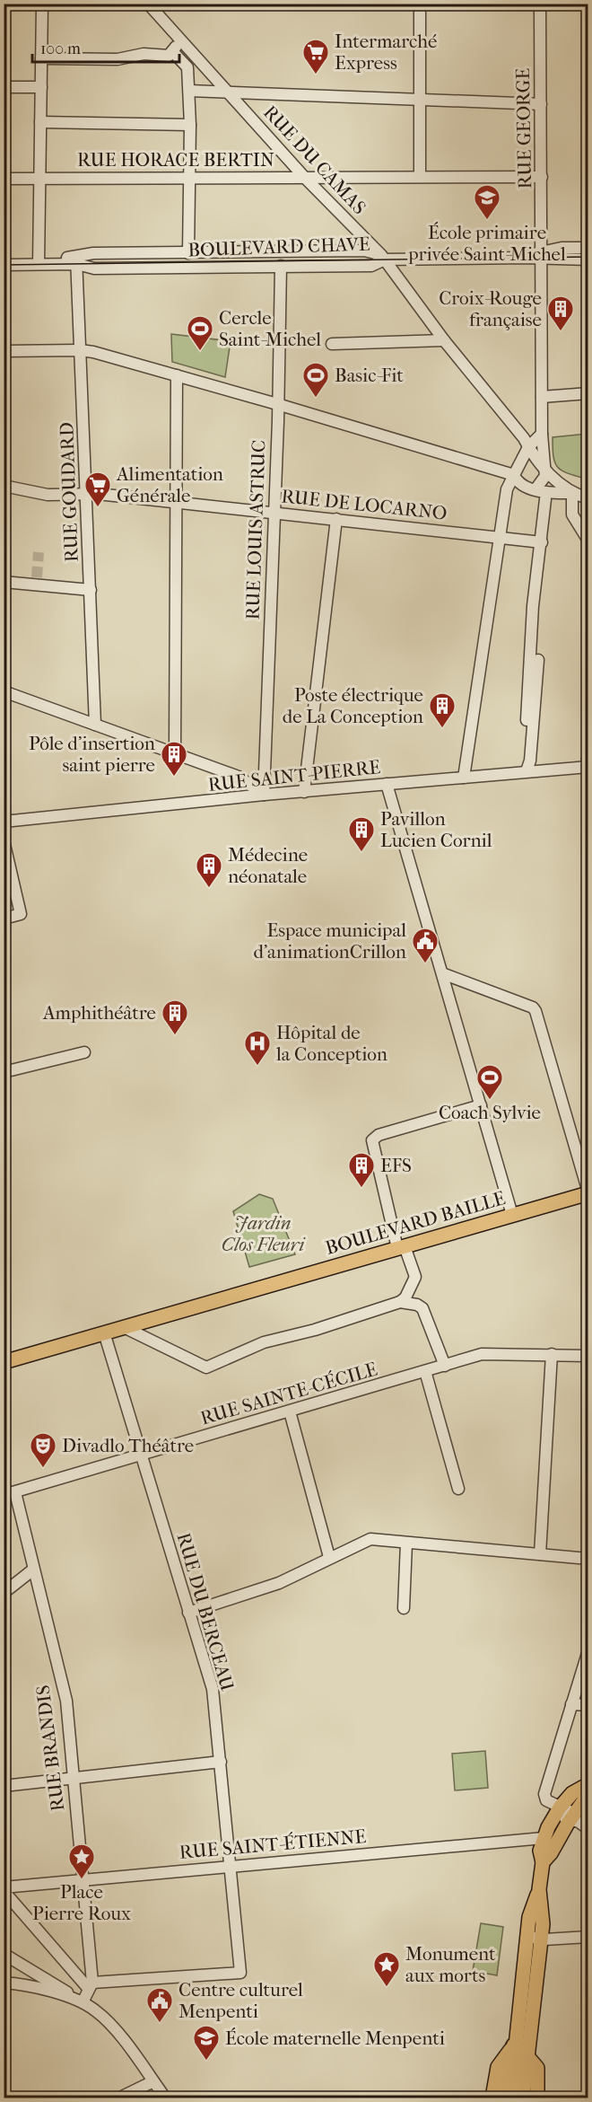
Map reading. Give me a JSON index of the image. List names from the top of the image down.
{
  "streets": {
    "main road": ["BOULEVARD BAILLE"],
    "street": [
      "RUE GEORGE",
      "RUE HORACE BERTIN",
      "RUE DU CAMAS",
      "BOULEVARD CHAVE",
      "RUE GOUDARD",
      "RUE DE LOCARNO",
      "RUE LOUIS ASTRUC",
      "RUE SAINT-PIERRE",
      "RUE SAINTE-CÉCILE",
      "RUE DU BERCEAU",
      "RUE BRANDIS",
      "RUE SAINT-ÉTIENNE"
    ]
  },
  "crossings": [
    ["RUE GEORGE", "RUE HORACE BERTIN"],
    ["RUE GEORGE", "RUE DU CAMAS"],
    ["RUE GEORGE", "BOULEVARD CHAVE"],
    ["RUE HORACE BERTIN", "RUE DU CAMAS"],
    ["RUE DU CAMAS", "BOULEVARD CHAVE"],
    ["BOULEVARD CHAVE", "RUE GOUDARD"],
    ["BOULEVARD CHAVE", "RUE LOUIS ASTRUC"],
    ["RUE GOUDARD", "RUE DE LOCARNO"],
    ["RUE DE LOCARNO", "RUE LOUIS ASTRUC"],
    ["RUE LOUIS ASTRUC", "RUE SAINT-PIERRE"],
    ["BOULEVARD BAILLE", "RUE DU BERCEAU"],
    ["RUE SAINTE-CÉCILE", "RUE DU BERCEAU"],
    ["RUE SAINTE-CÉCILE", "RUE BRANDIS"],
    ["RUE DU BERCEAU", "RUE BRANDIS"],
    ["RUE DU BERCEAU", "RUE SAINT-ÉTIENNE"],
    ["RUE BRANDIS", "RUE SAINT-ÉTIENNE"]
  ],
  "parks": ["Jardin Clos Fleuri"],
  "places": {
    "supermarket": ["Intermarché Express", "Alimentation Générale"],
    "school or university": ["École primaire privée Saint-Michel", "École maternelle Menpenti"],
    "building": [
      "Croix-Rouge française",
      "Poste électrique de La Conception",
      "Pôle d'insertion saint pierre",
      "Pavillon Lucien Cornil",
      "Médecine néonatale",
      "Amphithéâtre",
      "EFS"
    ],
    "sports": ["Cercle Saint-Michel", "Basic-Fit", "Coach Sylvie"],
    "public building": ["Espace municipal d'animationCrillon", "Centre culturel Menpenti"],
    "hospital": ["Hôpital de la Conception"],
    "theatre": ["Divadlo Théâtre"],
    "place": ["Place Pierre Roux", "Monument aux morts"]
  },
  "scale_bar": "100 m"
}
